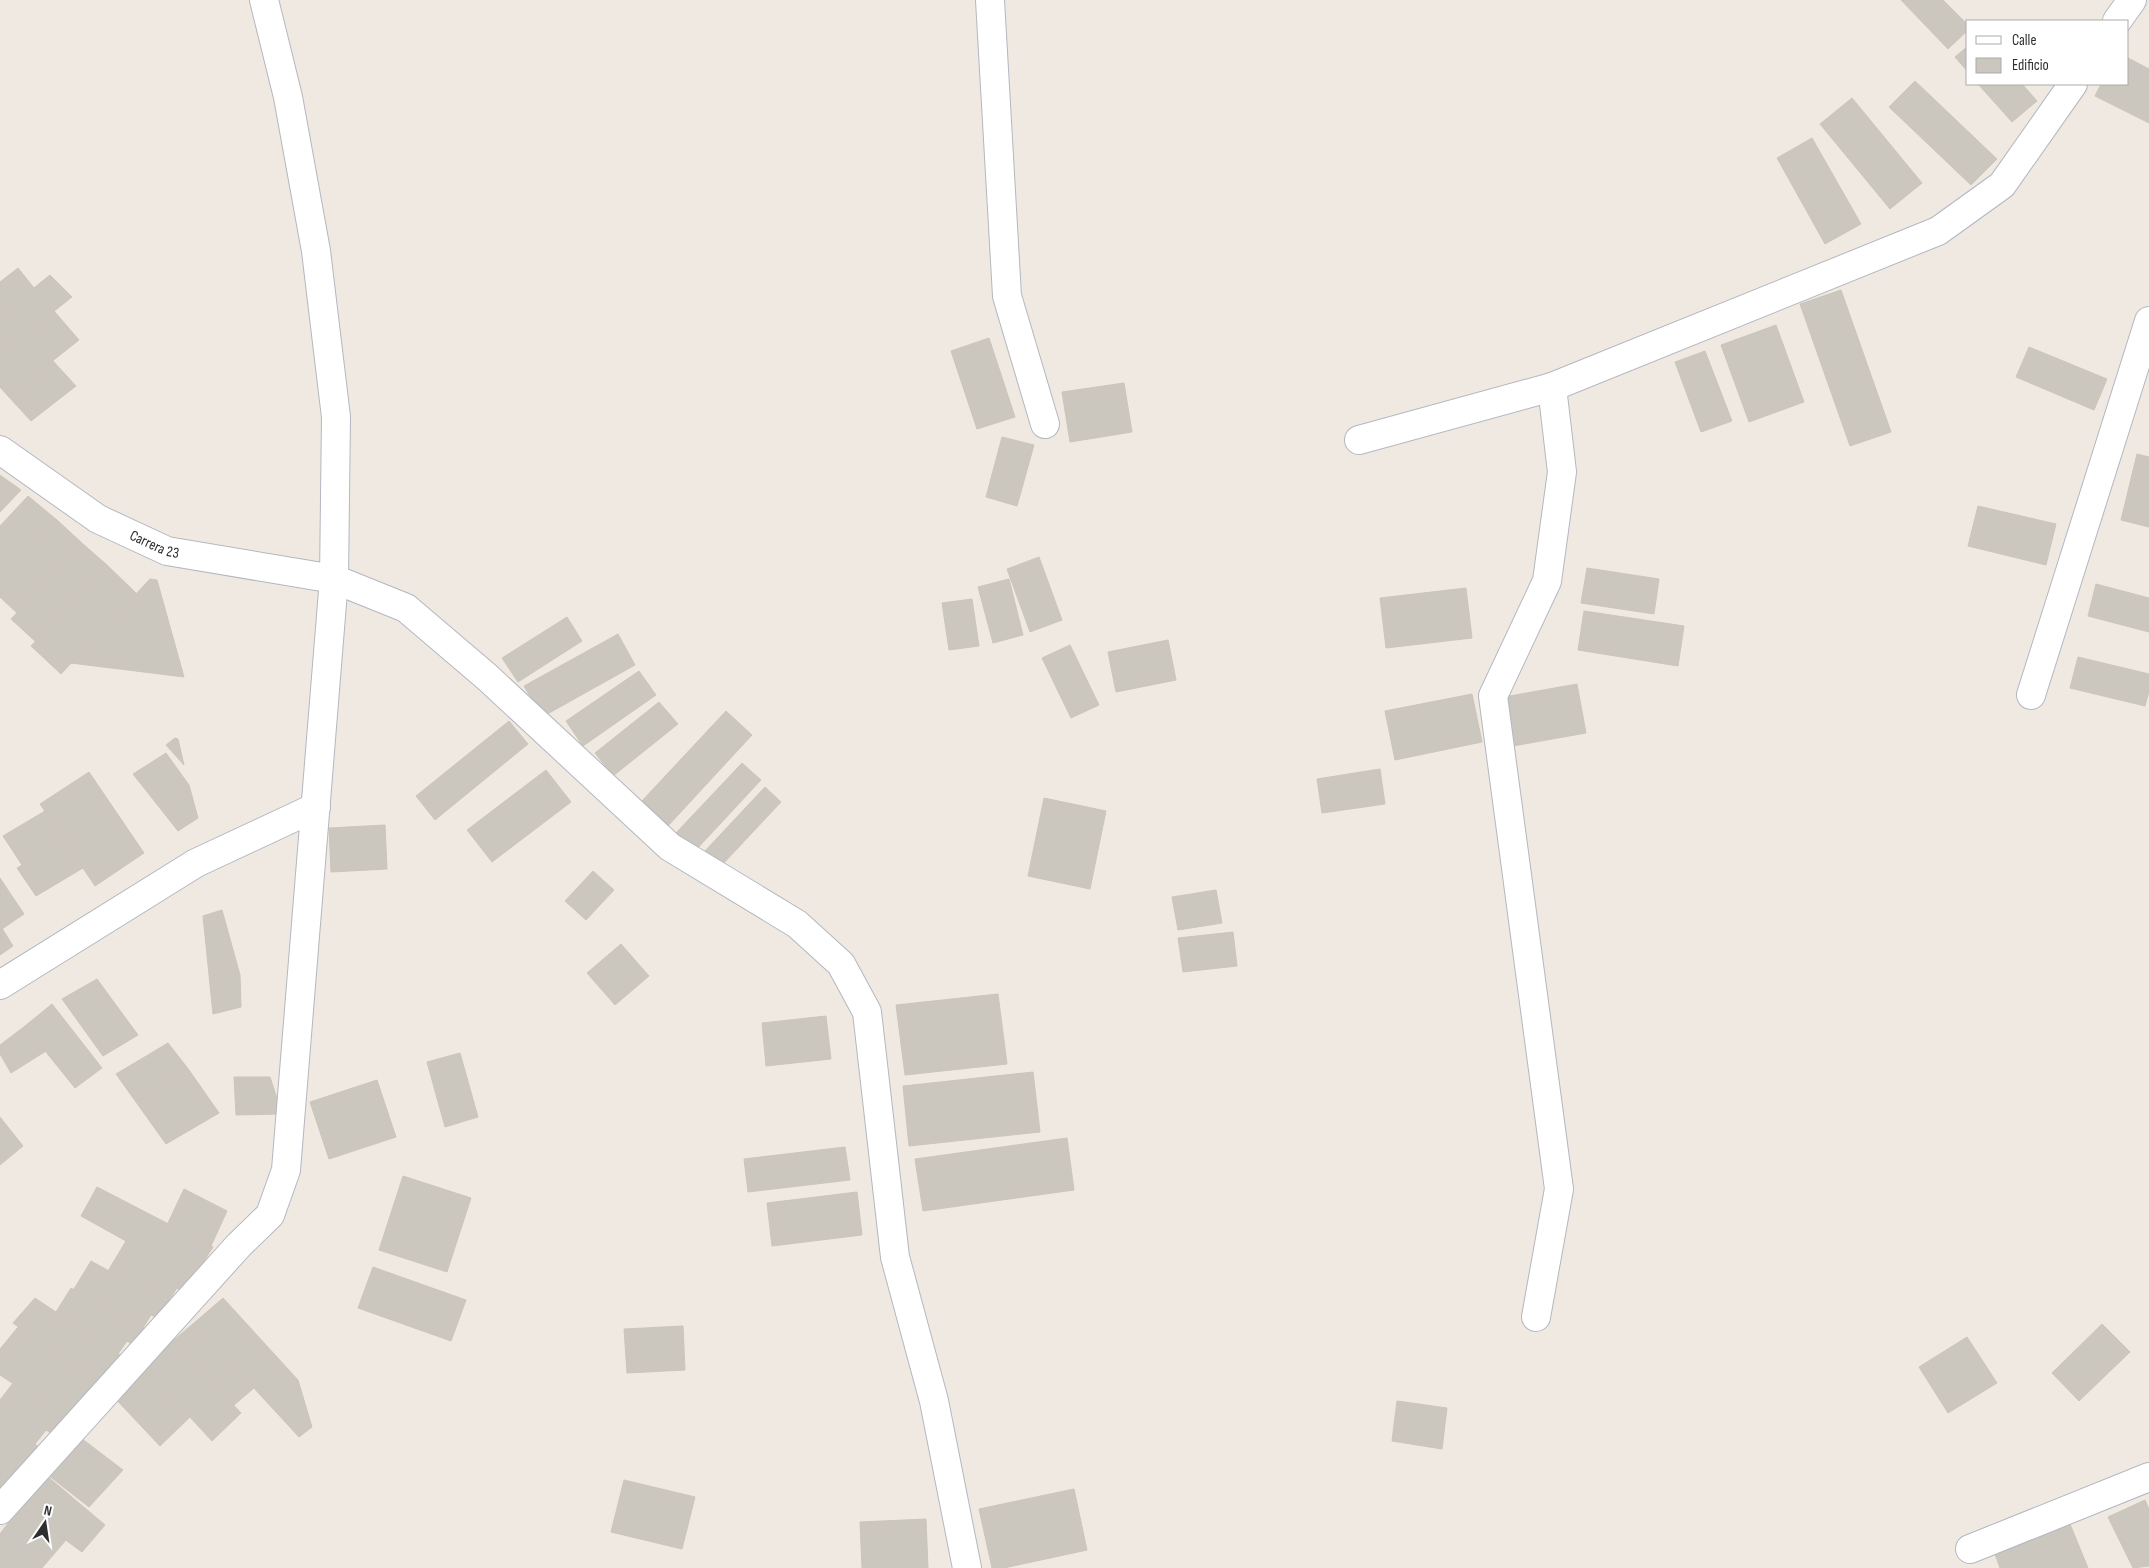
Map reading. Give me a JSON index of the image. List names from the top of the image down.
{
  "streets": {
    "street": ["Carrera 23"]
  },
  "legend": ["Calle", "Edificio"],
  "north": "top"
}
